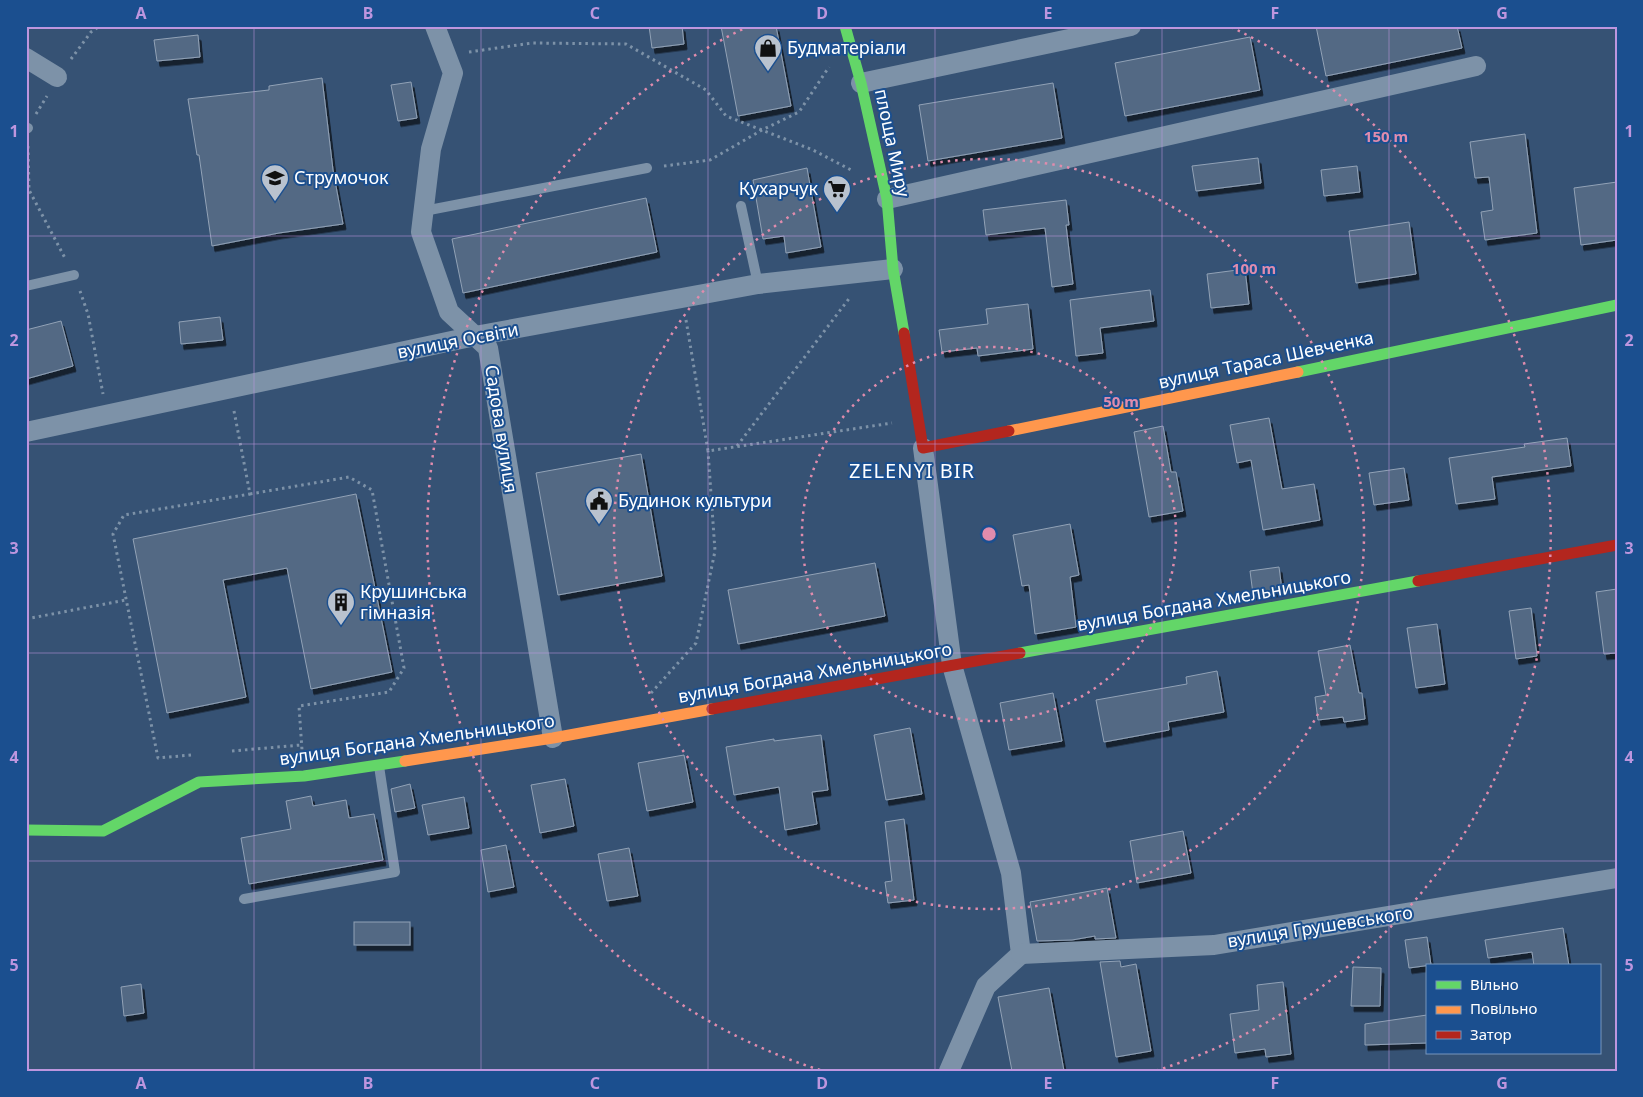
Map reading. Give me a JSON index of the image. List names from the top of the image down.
{
  "streets": {
    "street": [
      "площа Миру",
      "вулиця Освіти",
      "вулиця Тараса Шевченка",
      "Садова вулиця",
      "вулиця Богдана Хмельницького",
      "вулиця Грушевського"
    ]
  },
  "crossings": [
    ["площа Миру", "вулиця Освіти"],
    ["площа Миру", "вулиця Тараса Шевченка"],
    ["вулиця Освіти", "Садова вулиця"],
    ["Садова вулиця", "вулиця Богдана Хмельницького"]
  ],
  "districts": ["ZELENYI BIR"],
  "places": {
    "shop": ["Будматеріали"],
    "school or university": ["Струмочок"],
    "supermarket": ["Кухарчук"],
    "public building": ["Будинок культури"],
    "building": ["Крушинська гімназія"]
  },
  "legend": ["Вільно", "Повільно", "Затор"],
  "grid": {
    "columns": [
      "A",
      "B",
      "C",
      "D",
      "E",
      "F",
      "G"
    ],
    "rows": [
      "1",
      "2",
      "3",
      "4",
      "5"
    ]
  },
  "rings": ["150 m", "100 m", "50 m"]
}
